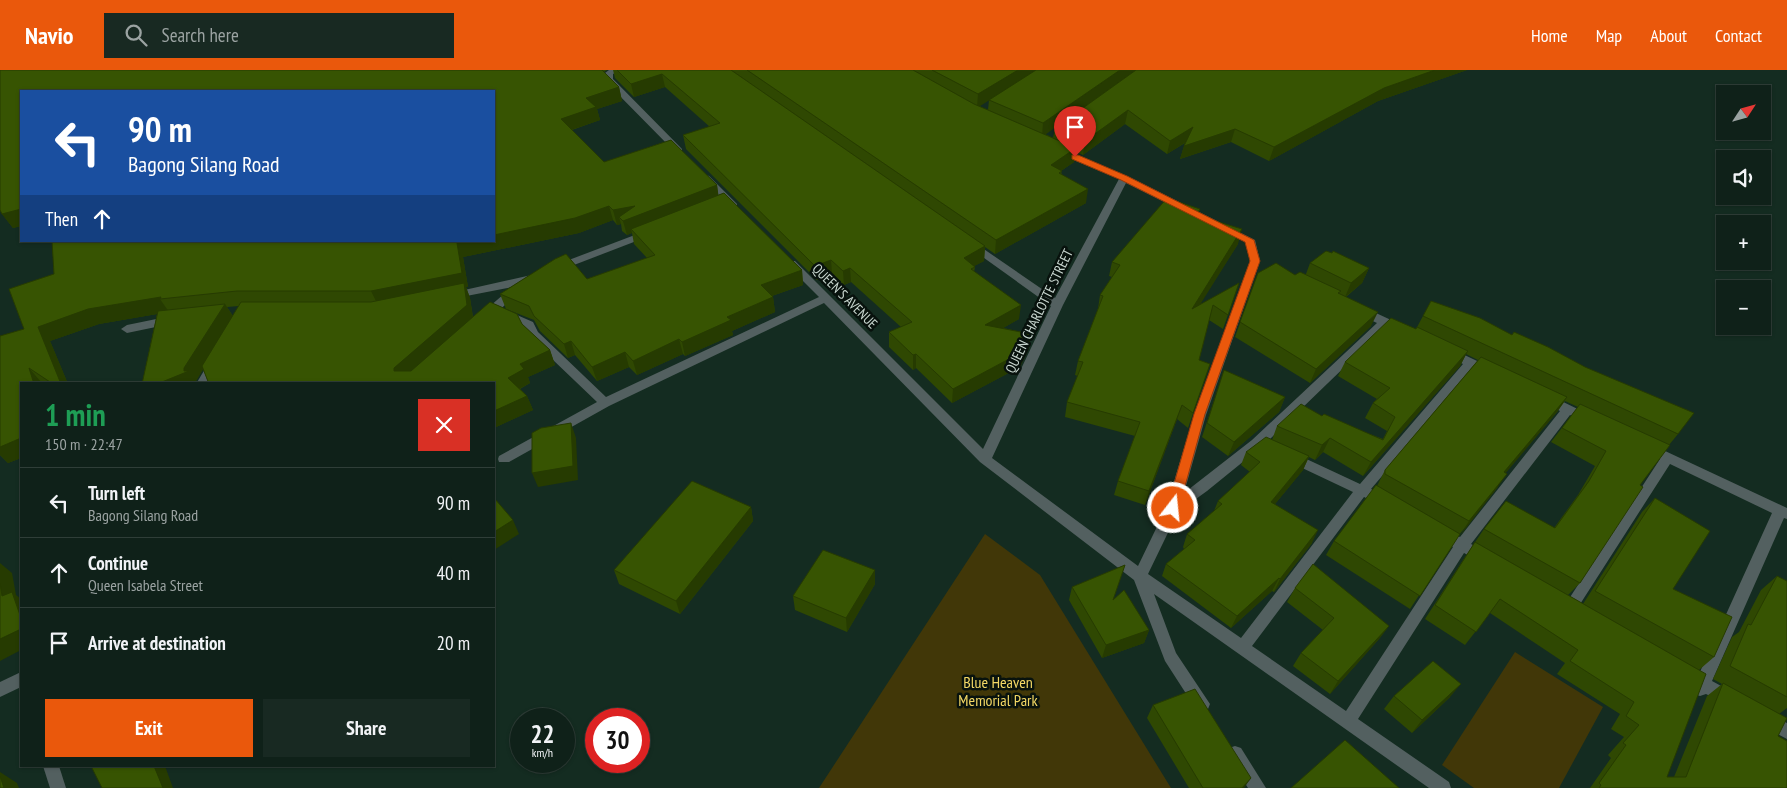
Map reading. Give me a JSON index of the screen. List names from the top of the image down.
{
  "streets": {
    "street": ["QUEEN'S AVENUE", "QUEEN CHARLOTTE STREET"]
  },
  "crossings": [
    ["QUEEN'S AVENUE", "QUEEN CHARLOTTE STREET"]
  ],
  "parks": ["Blue Heaven Memorial Park"],
  "north": "top right",
  "page": {
    "header": "Navio",
    "search": "Search here",
    "nav": [
      "Home",
      "Map",
      "About",
      "Contact"
    ],
    "map_buttons": ["+", "−"],
    "turn": ["90 m", "Bagong Silang Road"],
    "then": "Then",
    "heading": ["1 min", "150 m · 22:47"],
    "list": [
      {
        "name": "Turn left",
        "note": "Bagong Silang Road",
        "value": "90 m"
      },
      {
        "name": "Continue",
        "note": "Queen Isabela Street",
        "value": "40 m"
      },
      {
        "name": "Arrive at destination",
        "value": "20 m"
      }
    ],
    "buttons": ["Exit", "Share"],
    "speed": "22 km/h",
    "limit": "30"
  }
}
